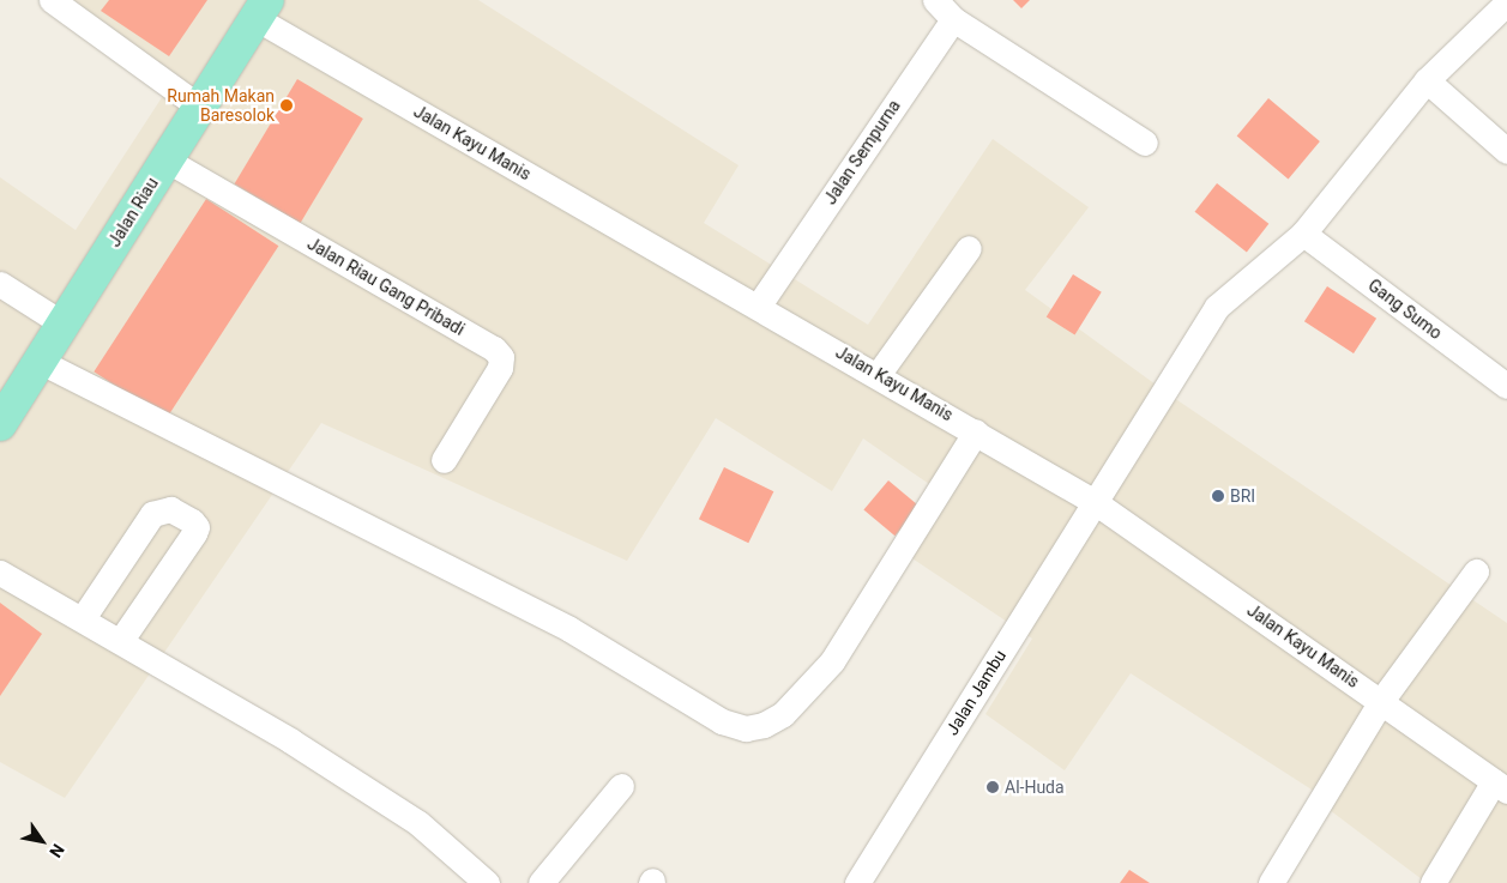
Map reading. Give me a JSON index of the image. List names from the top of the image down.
{
  "streets": {
    "main road": ["Jalan Riau"],
    "street": [
      "Jalan Kayu Manis",
      "Jalan Sempurna",
      "Jalan Riau Gang Pribadi",
      "Gang Sumo",
      "Jalan Jambu"
    ]
  },
  "crossings": [
    ["Jalan Kayu Manis", "Jalan Sempurna"],
    ["Jalan Kayu Manis", "Jalan Riau"],
    ["Jalan Kayu Manis", "Jalan Jambu"],
    ["Jalan Riau", "Jalan Riau Gang Pribadi"],
    ["Gang Sumo", "Jalan Jambu"]
  ],
  "places": ["Rumah Makan Baresolok", "BRI", "Al-Huda"],
  "north": "bottom right"
}
